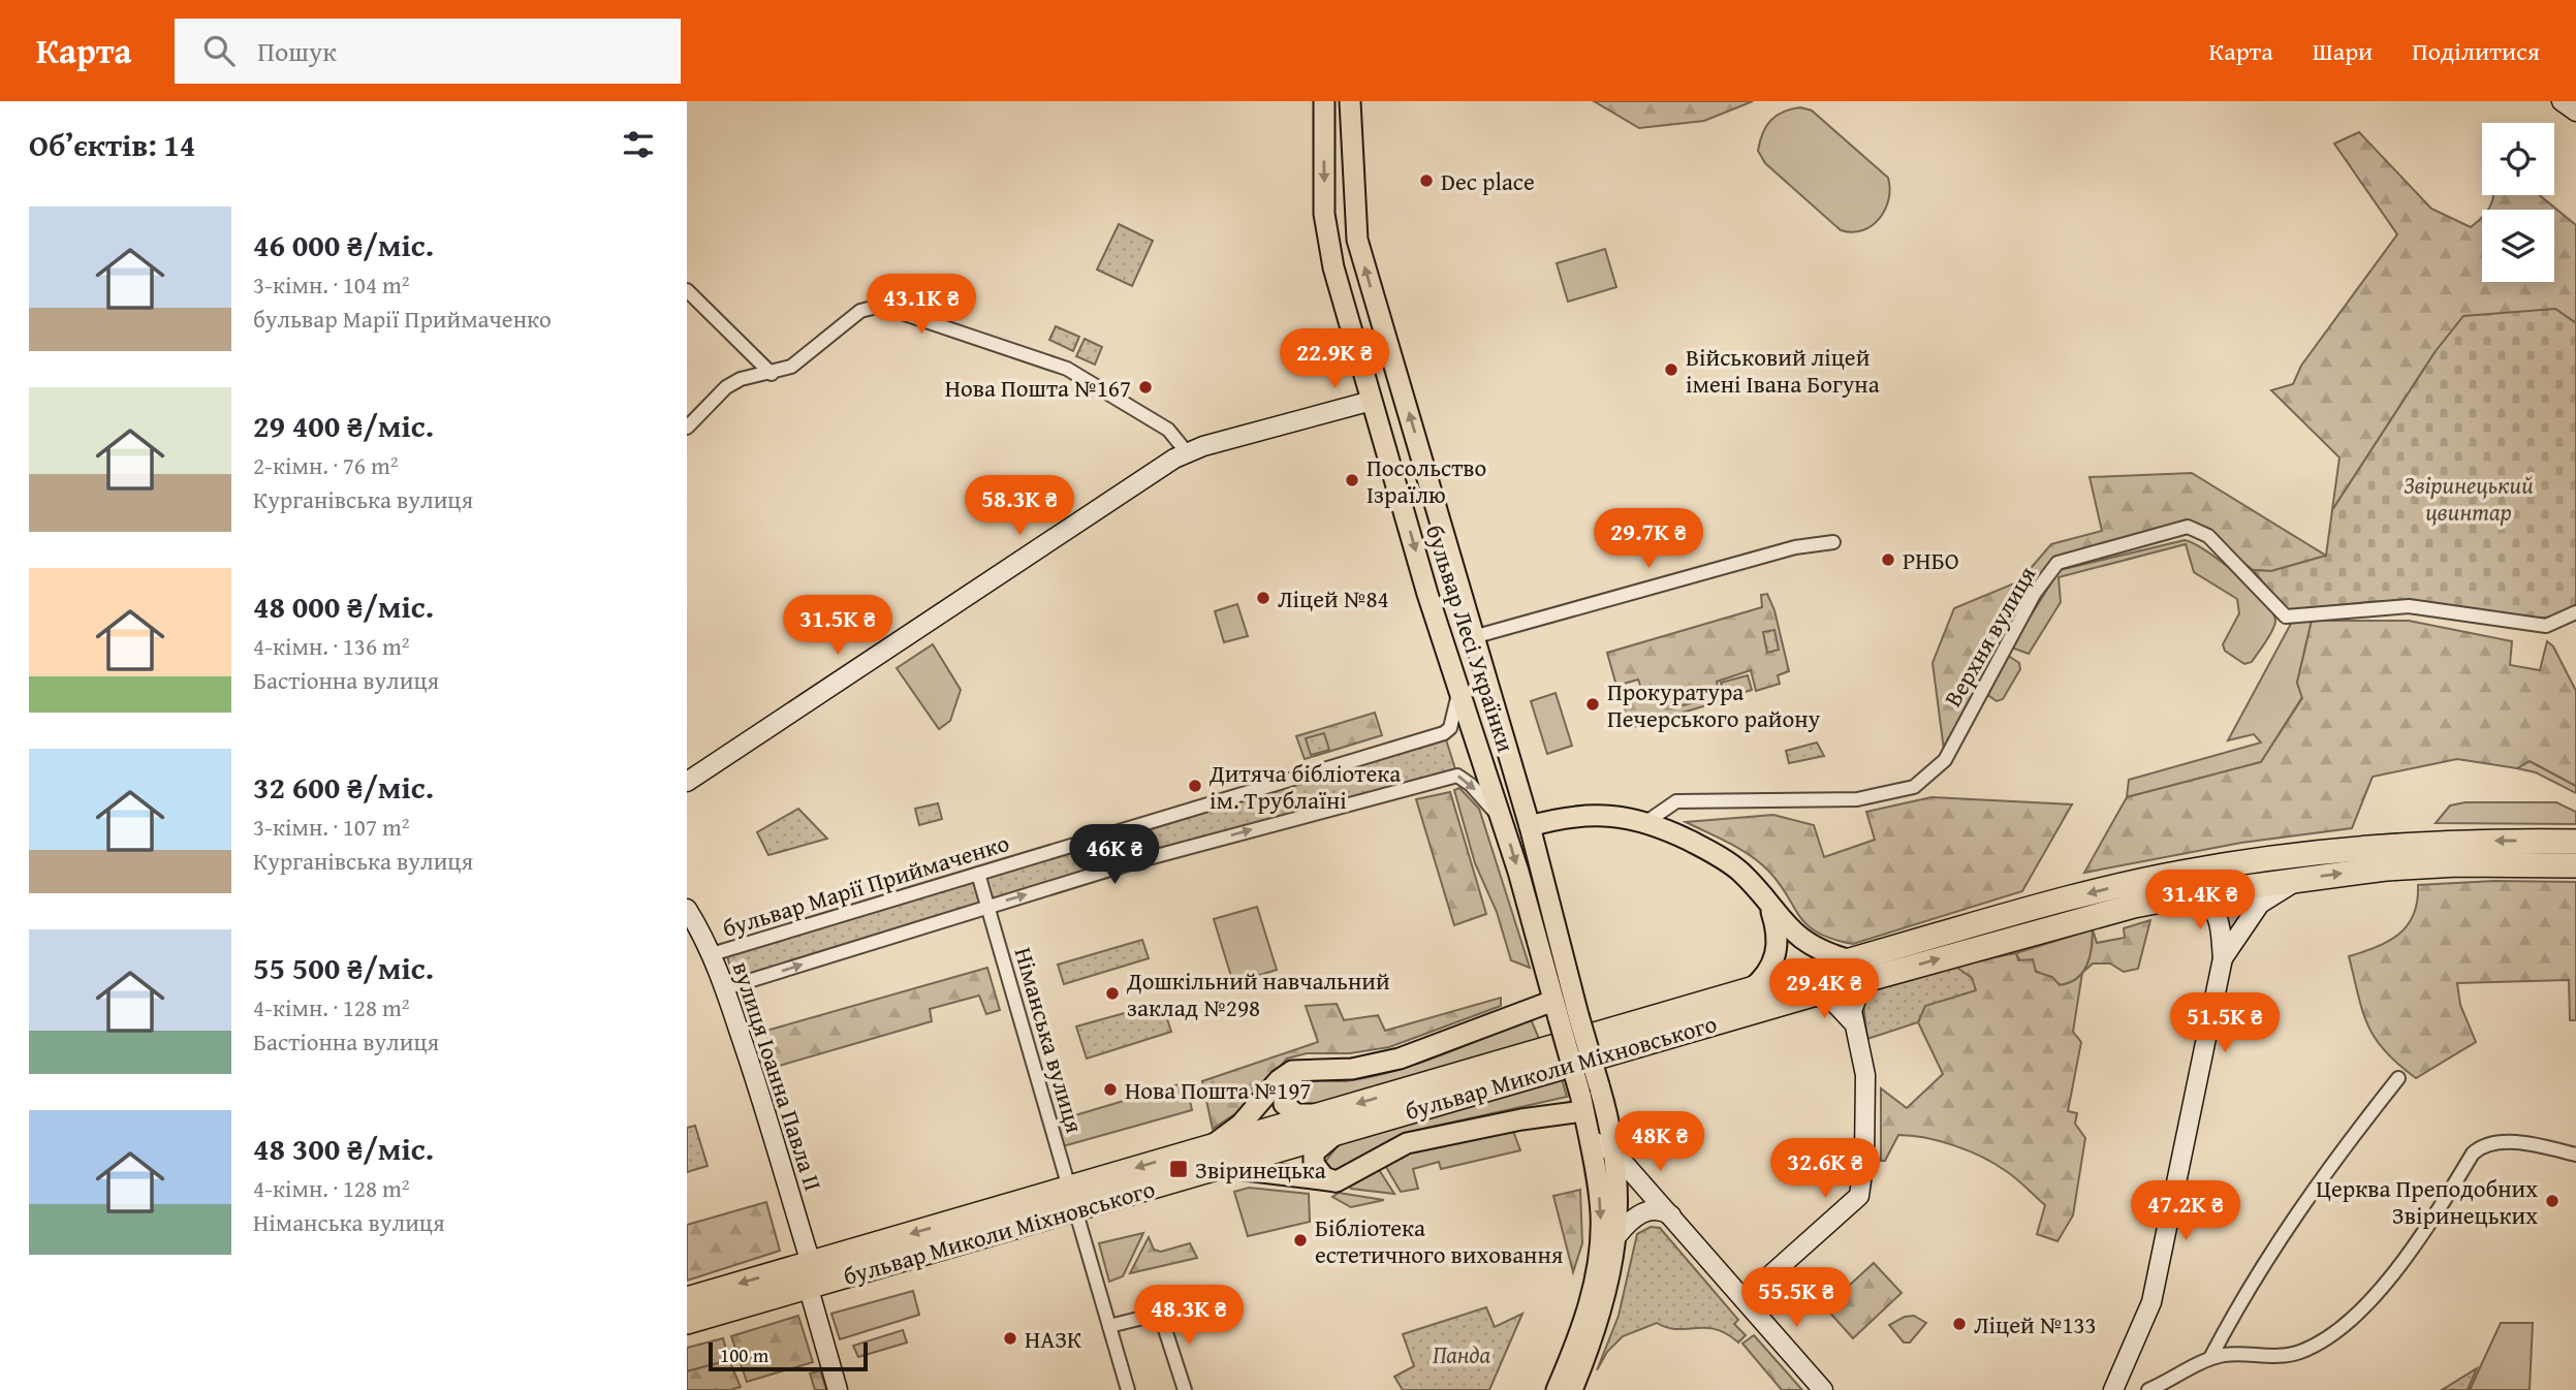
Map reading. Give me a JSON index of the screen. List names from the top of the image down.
{
  "streets": {
    "highway": ["бульвар Миколи Міхновського"],
    "main road": ["бульвар Лесі Українки"],
    "street": [
      "Верхня вулиця",
      "бульвар Марії Приймаченко",
      "Німанська вулиця",
      "вулиця Іоанна Павла II"
    ]
  },
  "crossings": [
    ["бульвар Лесі Українки", "бульвар Марії Приймаченко"],
    ["бульвар Марії Приймаченко", "Німанська вулиця"],
    ["бульвар Марії Приймаченко", "вулиця Іоанна Павла II"],
    ["Німанська вулиця", "бульвар Миколи Міхновського"],
    ["бульвар Миколи Міхновського", "вулиця Іоанна Павла II"]
  ],
  "parks": ["Звіринецький цвинтар", "Панда"],
  "places": {
    "other": [
      "Dec place",
      "Військовий ліцей імені Івана Богуна",
      "Нова Пошта №167",
      "Посольство Ізраїлю",
      "РНБО",
      "Ліцей №84",
      "Прокуратура Печерського району",
      "Дитяча бібліотека ім. Трублаїні",
      "Дошкільний навчальний заклад №298",
      "Нова Пошта №197",
      "Церква Преподобних Звіринецьких",
      "Бібліотека естетичного виховання",
      "Ліцей №133",
      "НАЗК"
    ],
    "transit": ["Звіринецька"]
  },
  "scale_bar": "100 m",
  "page": {
    "header": "Карта",
    "search": "Пошук",
    "nav": ["Карта", "Шари", "Поділитися"],
    "heading": "Об’єктів: 14",
    "list": [
      {
        "name": "46 000 ₴/міс.",
        "note": "3-кімн. · 104 m² · бульвар Марії Приймаченко"
      },
      {
        "name": "29 400 ₴/міс.",
        "note": "2-кімн. · 76 m² · Курганівська вулиця"
      },
      {
        "name": "48 000 ₴/міс.",
        "note": "4-кімн. · 136 m² · Бастіонна вулиця"
      },
      {
        "name": "32 600 ₴/міс.",
        "note": "3-кімн. · 107 m² · Курганівська вулиця"
      },
      {
        "name": "55 500 ₴/міс.",
        "note": "4-кімн. · 128 m² · Бастіонна вулиця"
      },
      {
        "name": "48 300 ₴/міс.",
        "note": "4-кімн. · 128 m² · Німанська вулиця"
      }
    ],
    "price": [
      "43.1K ₴",
      "22.9K ₴",
      "58.3K ₴",
      "29.7K ₴",
      "31.5K ₴",
      "46K ₴",
      "31.4K ₴",
      "29.4K ₴",
      "51.5K ₴",
      "48K ₴",
      "32.6K ₴",
      "47.2K ₴",
      "55.5K ₴",
      "48.3K ₴"
    ],
    "scale": "100 m"
  }
}
